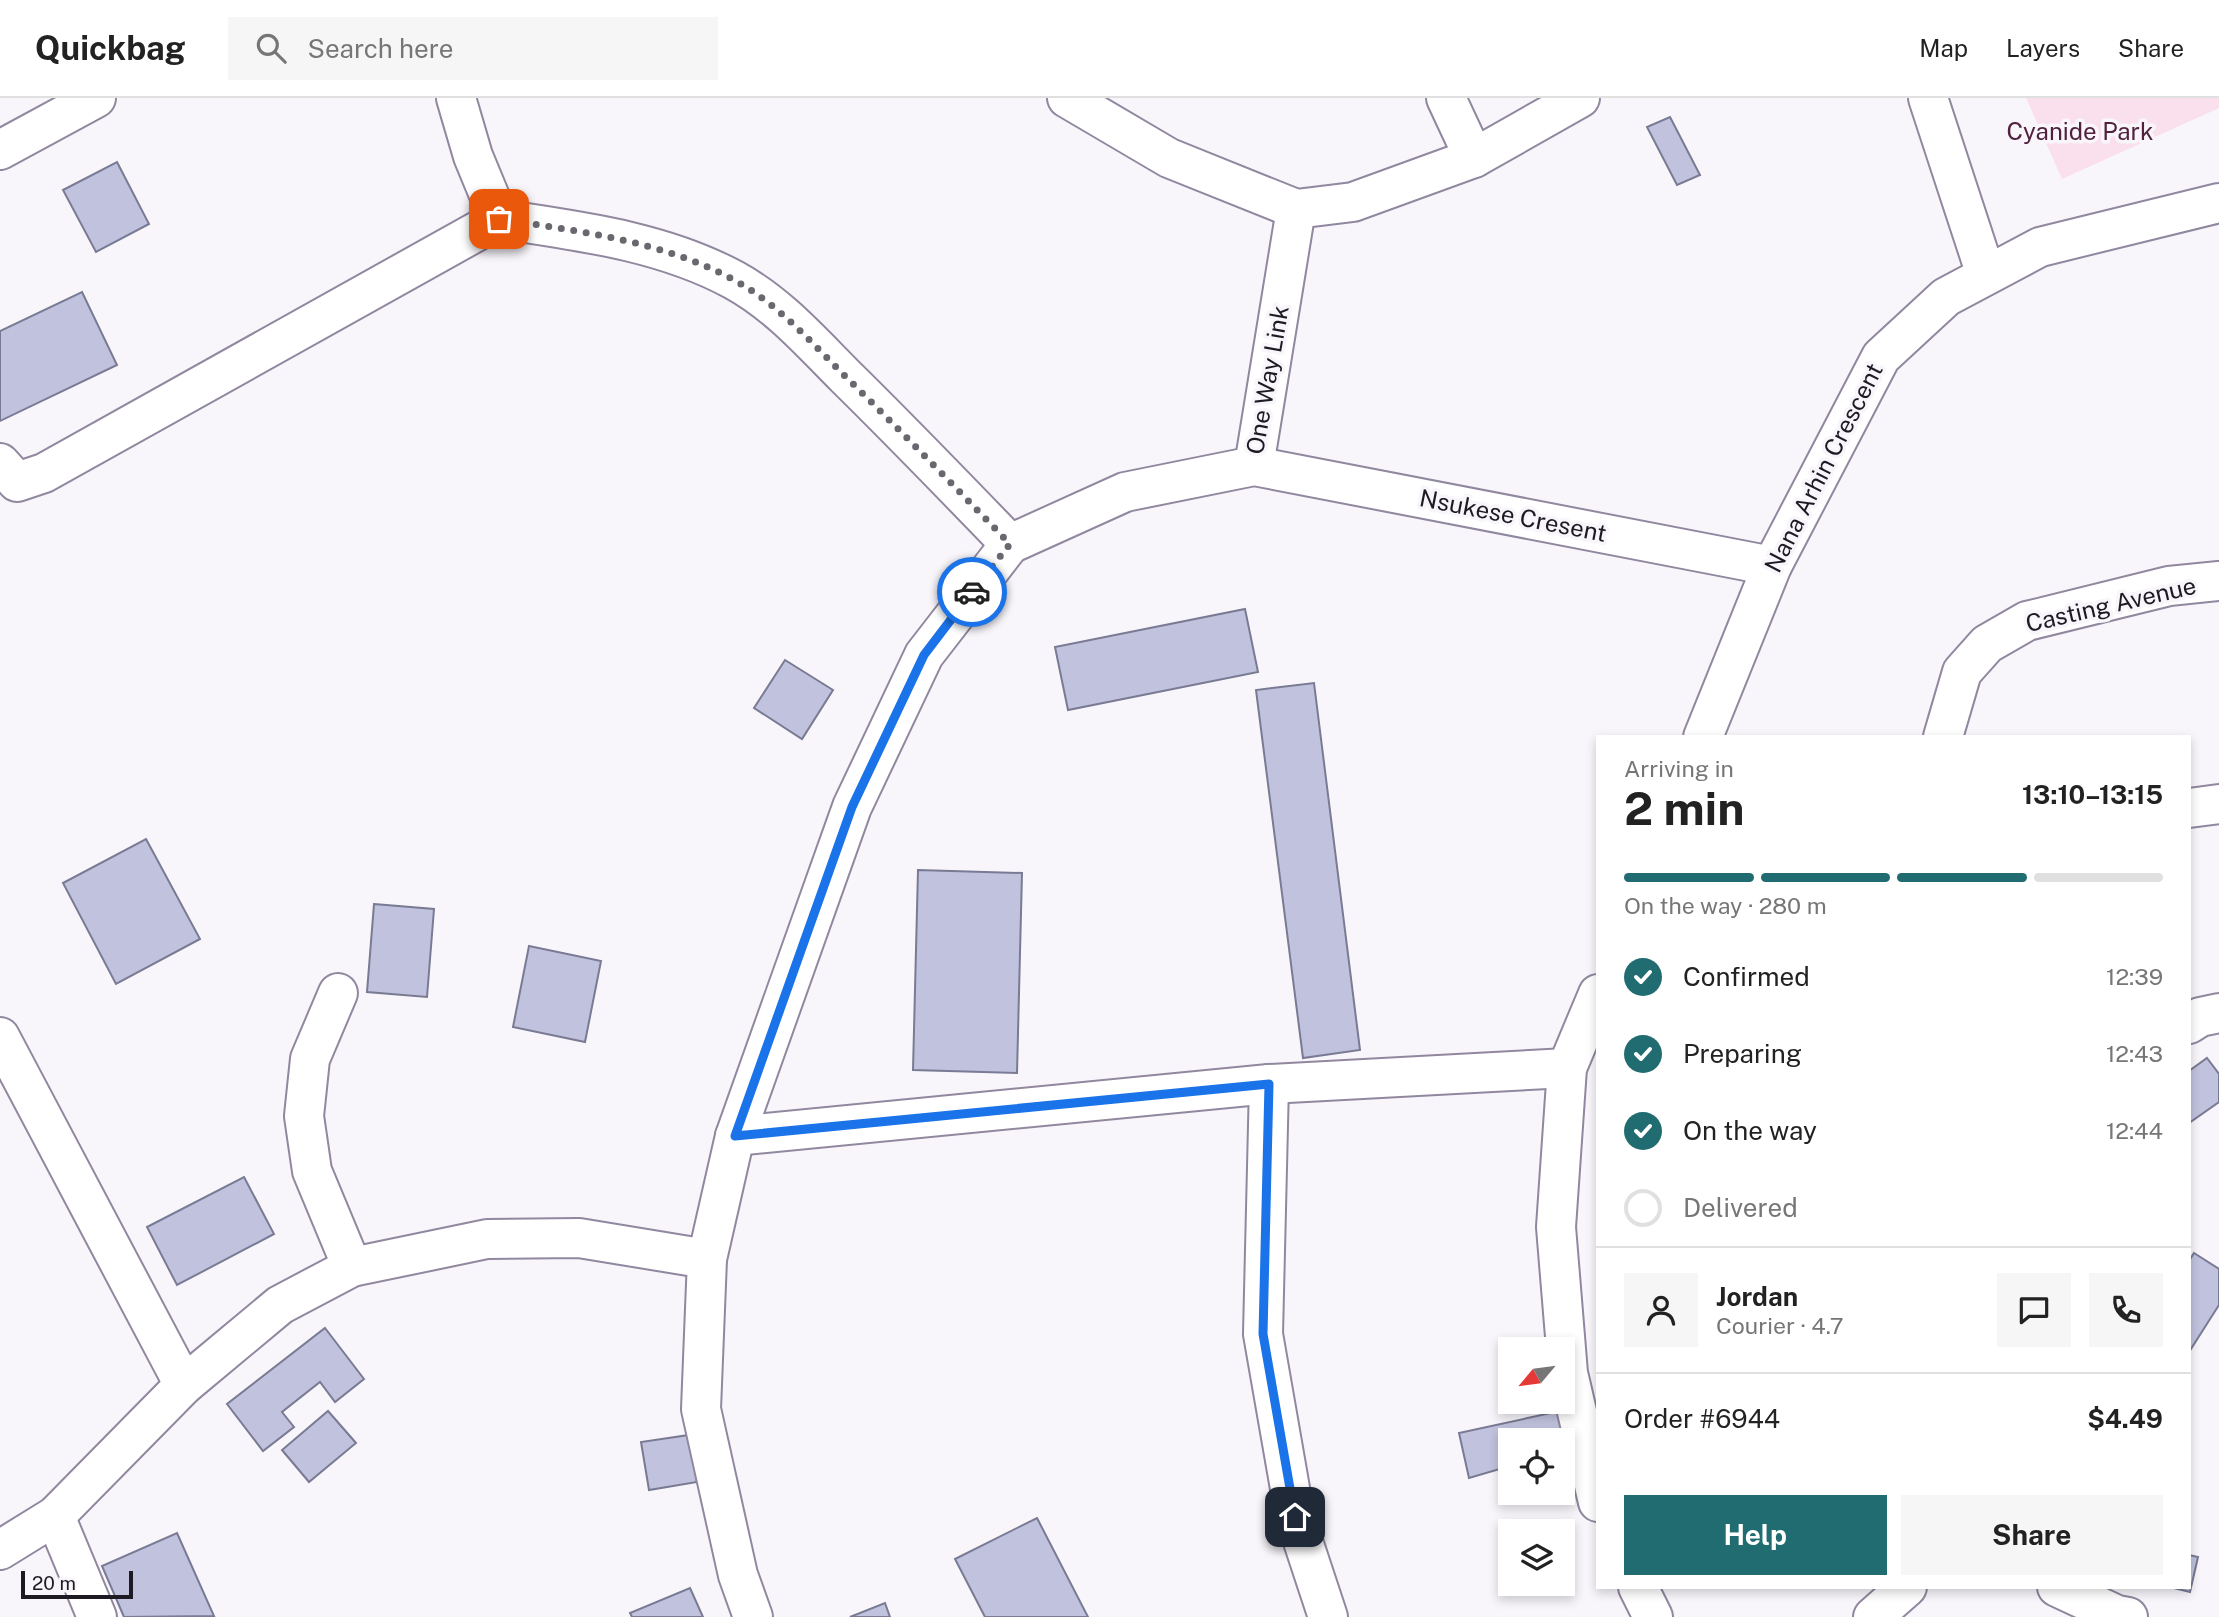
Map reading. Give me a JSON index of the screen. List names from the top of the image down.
{
  "streets": {
    "street": [
      "One Way Link",
      "Nana Arhin Crescent",
      "Nsukese Cresent",
      "Casting Avenue"
    ]
  },
  "crossings": [
    ["One Way Link", "Nsukese Cresent"],
    ["Nana Arhin Crescent", "Nsukese Cresent"]
  ],
  "parks": ["Cyanide Park"],
  "scale_bar": "20 m",
  "north": "bottom left",
  "page": {
    "header": "Quickbag",
    "search": "Search here",
    "nav": ["Map", "Layers", "Share"],
    "heading": ["2 min", "Arriving in", "13:10–13:15"],
    "panel": [
      "Jordan",
      "Courier · 4.7",
      "Order #6944",
      "$4.49"
    ],
    "bar": "On the way · 280 m",
    "list": [
      ["Confirmed", "12:39"],
      ["Preparing", "12:43"],
      ["On the way", "12:44"],
      "Delivered"
    ],
    "buttons": ["Help", "Share"],
    "scale": "20 m"
  }
}
